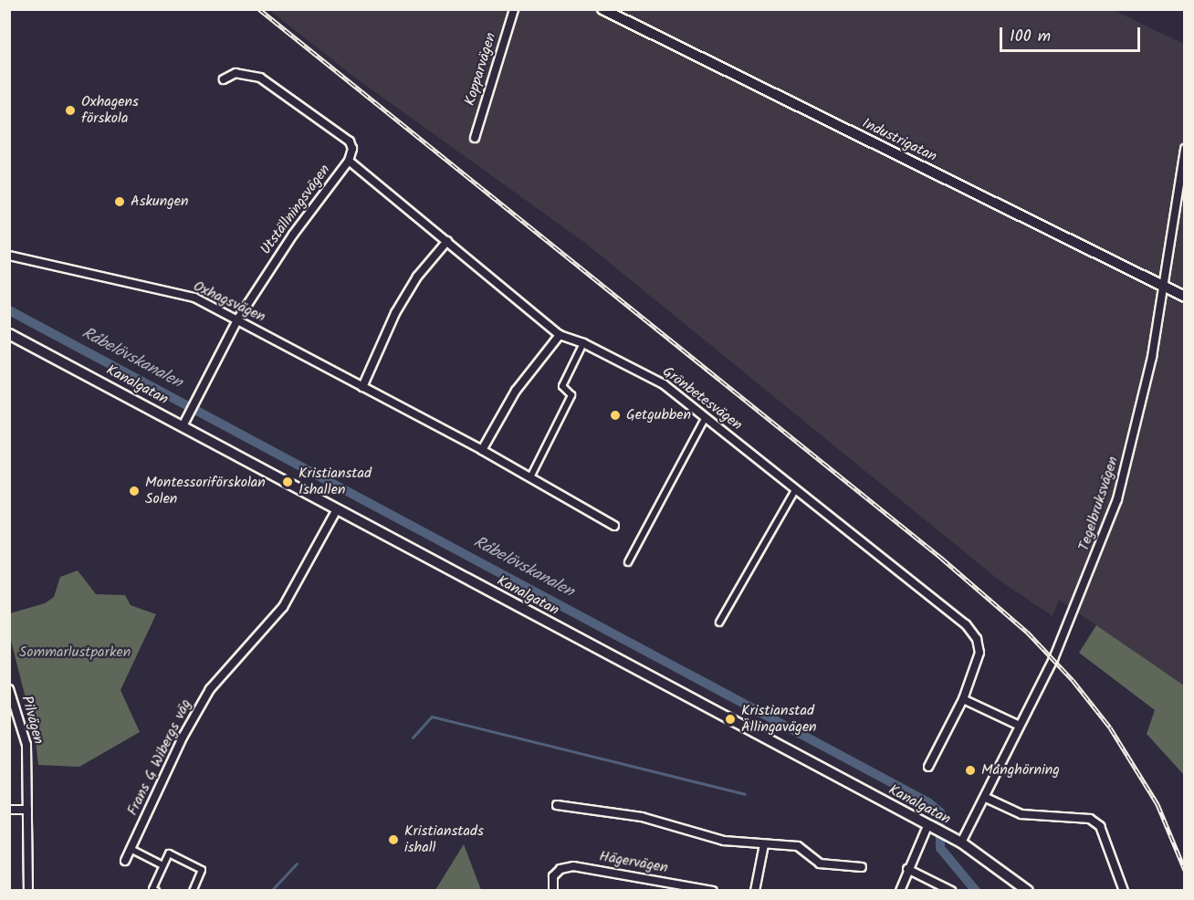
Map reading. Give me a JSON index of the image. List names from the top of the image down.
{
  "streets": {
    "street": [
      "Kopparvägen",
      "Industrigatan",
      "Utställningsvägen",
      "Oxhagsvägen",
      "Kanalgatan",
      "Grönbetesvägen",
      "Tegelbruksvägen",
      "Pilvägen",
      "Frans G Wibergs väg",
      "Hägervägen"
    ]
  },
  "crossings": [
    ["Industrigatan", "Tegelbruksvägen"],
    ["Utställningsvägen", "Oxhagsvägen"],
    ["Utställningsvägen", "Kanalgatan"],
    ["Utställningsvägen", "Grönbetesvägen"],
    ["Kanalgatan", "Tegelbruksvägen"],
    ["Kanalgatan", "Frans G Wibergs väg"]
  ],
  "water": ["Råbelövskanalen"],
  "parks": ["Sommarlustparken"],
  "places": [
    "Oxhagens förskola",
    "Askungen",
    "Getgubben",
    "Kristianstad Ishallen",
    "Montessoriförskolan Solen",
    "Kristianstad Ällingavägen",
    "Månghörning",
    "Kristianstads ishall"
  ],
  "scale_bar": "100 m"
}
